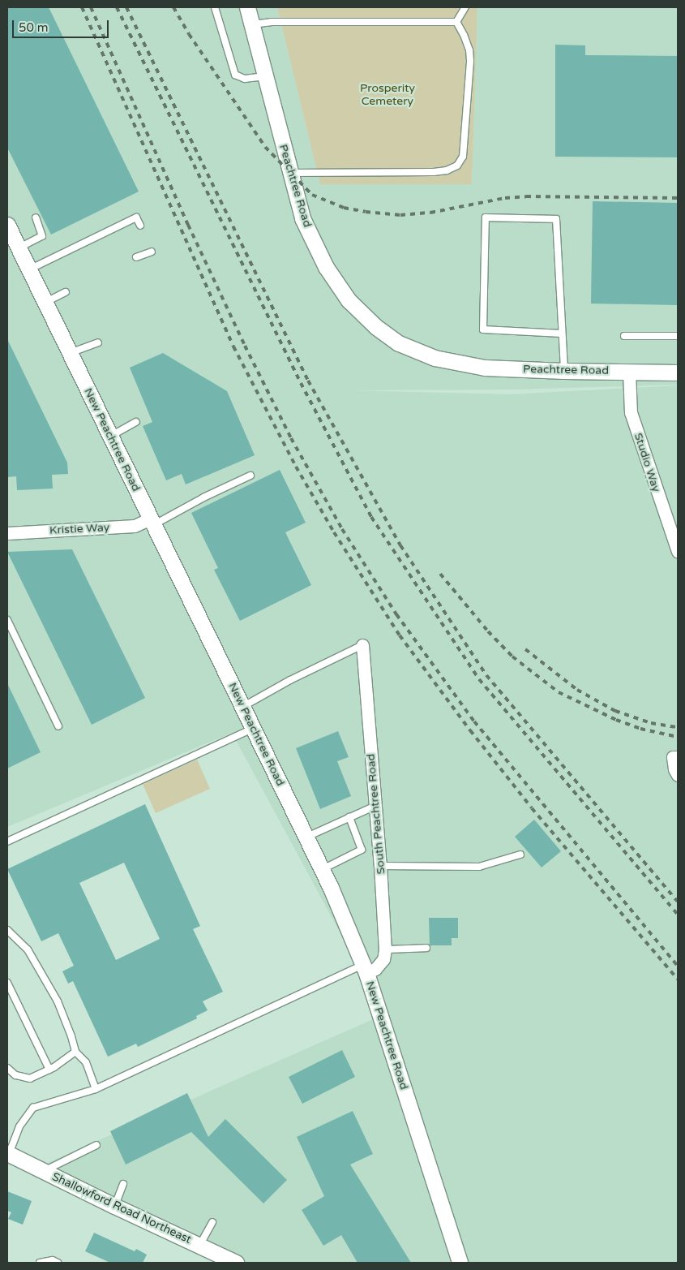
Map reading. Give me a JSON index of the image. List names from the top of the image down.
{
  "streets": {
    "street": [
      "Peachtree Road",
      "New Peachtree Road",
      "Studio Way",
      "Kristie Way",
      "South Peachtree Road",
      "Shallowford Road Northeast"
    ]
  },
  "crossings": [
    ["Peachtree Road", "Studio Way"],
    ["New Peachtree Road", "Kristie Way"]
  ],
  "parks": ["Prosperity Cemetery"],
  "scale_bar": "50 m"
}
